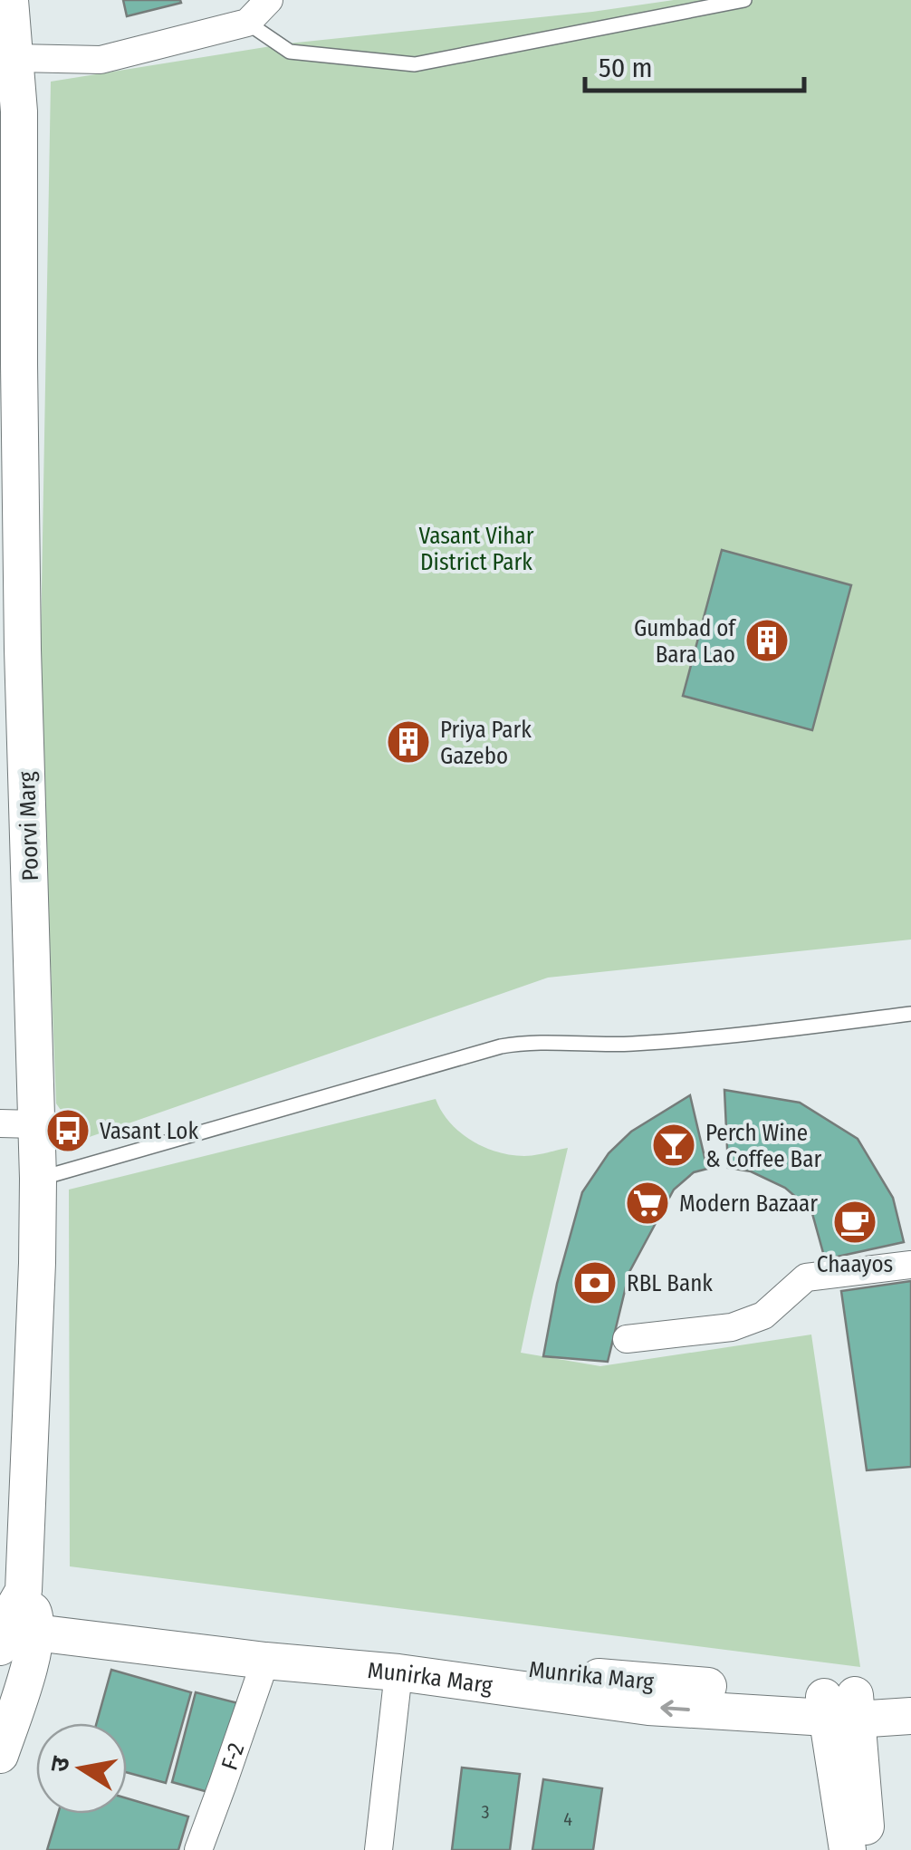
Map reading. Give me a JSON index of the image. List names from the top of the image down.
{
  "streets": {
    "street": [
      "Poorvi Marg",
      "Munrika Marg",
      "Munirka Marg",
      "F-2"
    ]
  },
  "crossings": [
    ["Poorvi Marg", "Munrika Marg"],
    ["Poorvi Marg", "Munirka Marg"],
    ["Munrika Marg", "Munirka Marg"],
    ["Munirka Marg", "F-2"]
  ],
  "one_way": ["Munirka Marg"],
  "parks": ["Vasant Vihar District Park"],
  "places": {
    "building": ["Gumbad of Bara Lao", "Priya Park Gazebo"],
    "bus stop": ["Vasant Lok"],
    "bar": ["Perch Wine & Coffee Bar"],
    "supermarket": ["Modern Bazaar"],
    "cafe": ["Chaayos"],
    "bank": ["RBL Bank"]
  },
  "house_numbers": ["3", "4"],
  "scale_bar": "50 m",
  "north": "left"
}
